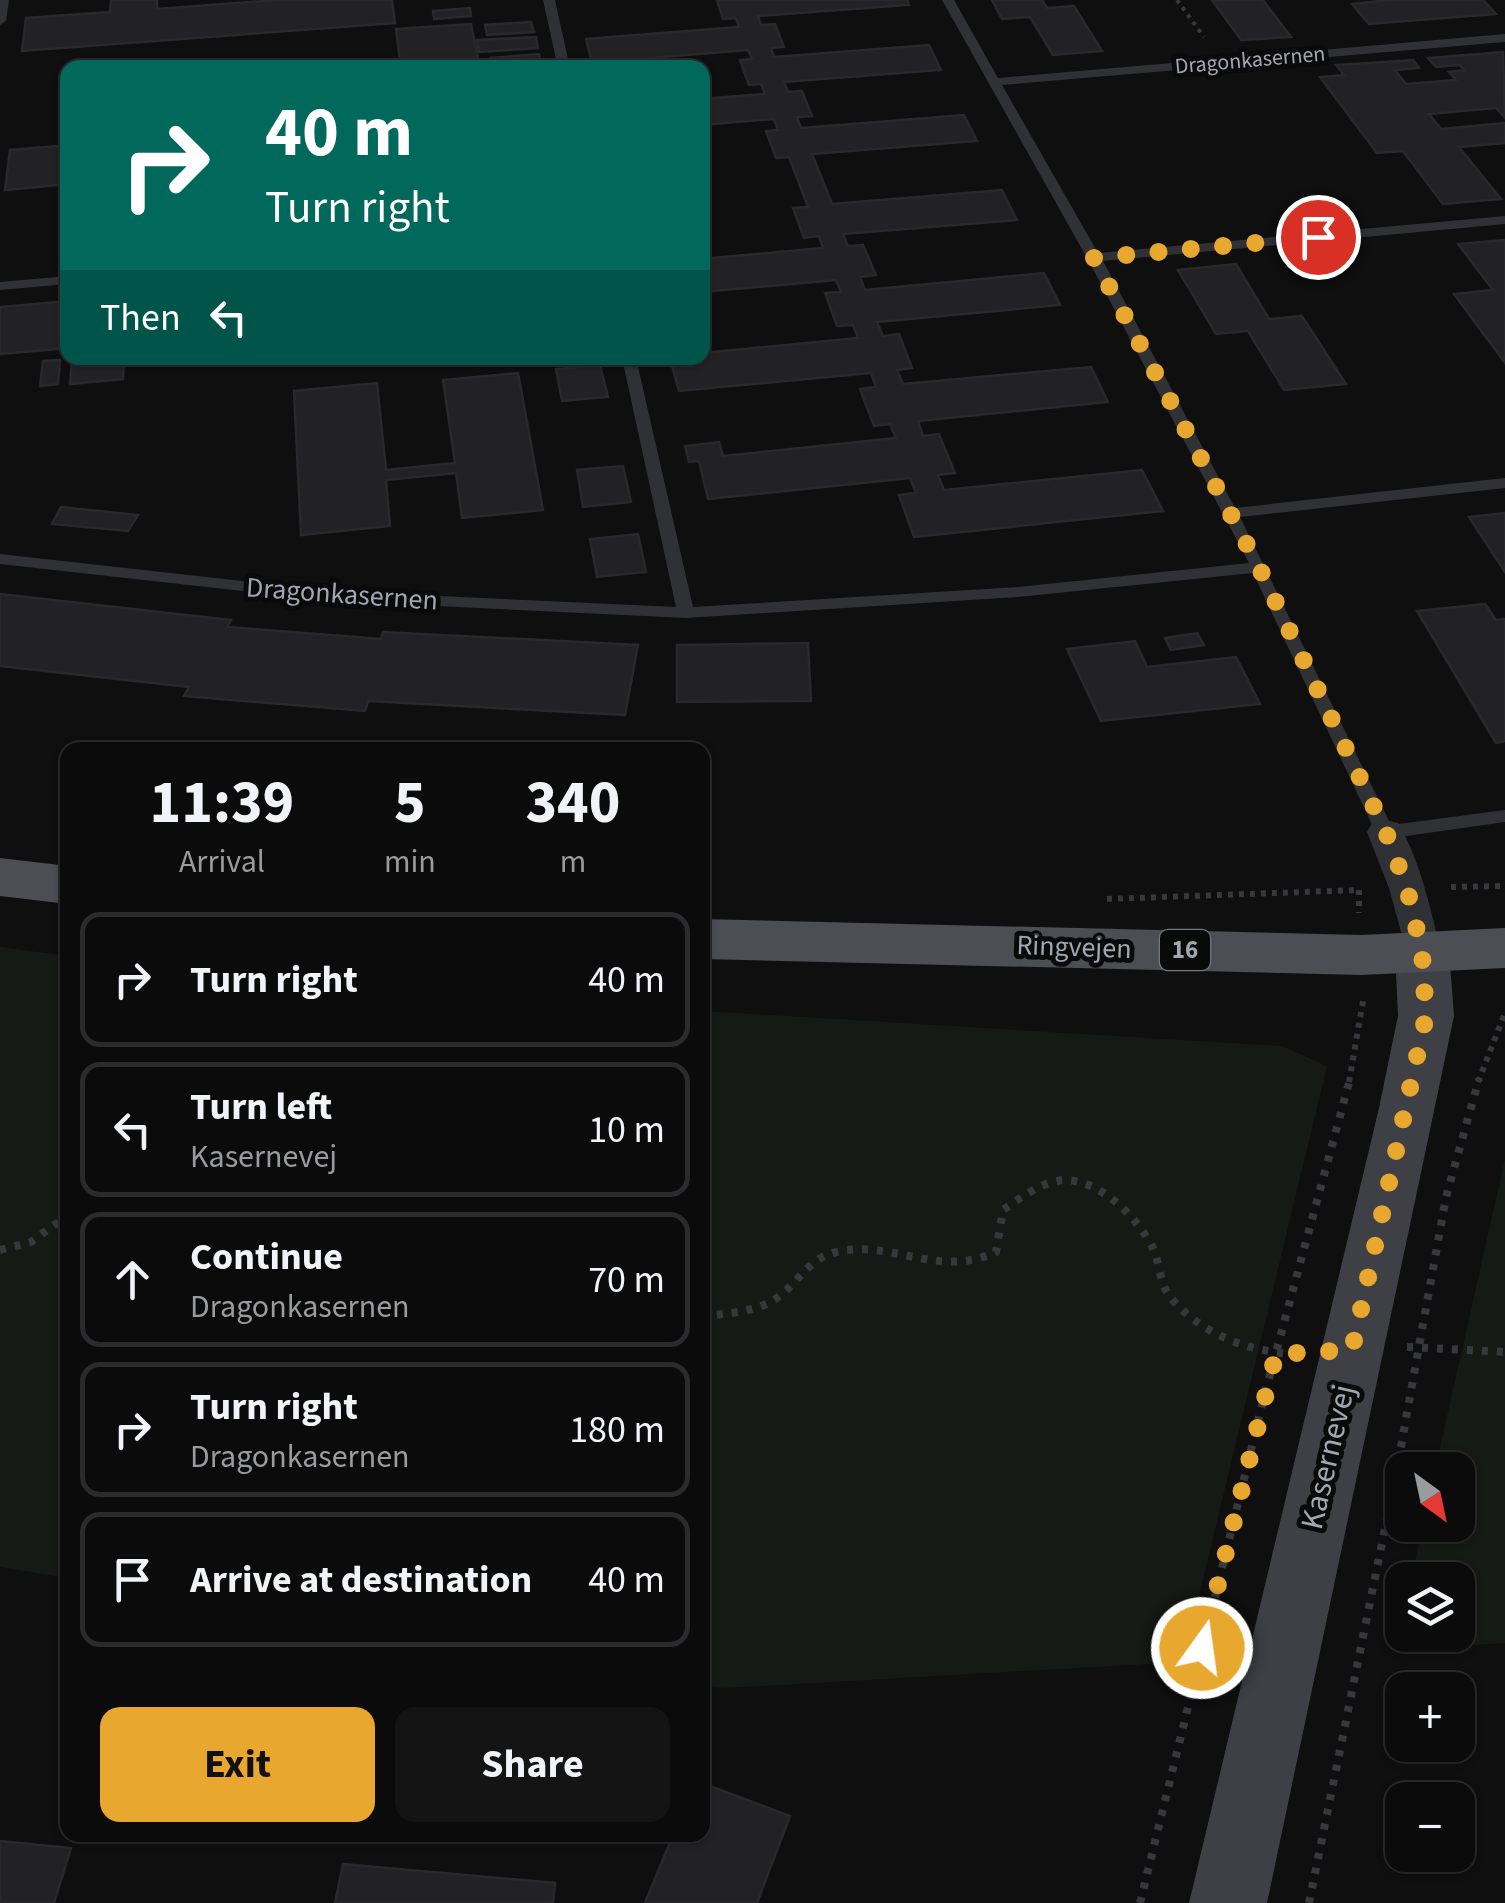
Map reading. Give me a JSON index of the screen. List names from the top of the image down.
{
  "streets": {
    "main road": ["Ringvejen", "16"],
    "street": ["Kasernevej"],
    "lane": ["Dragonkasernen"]
  },
  "crossings": [
    ["Ringvejen", "Kasernevej"]
  ],
  "north": "bottom right",
  "page": {
    "turn": ["40 m", "Turn right"],
    "then": "Then",
    "eta": [
      "11:39",
      "Arrival",
      "5",
      "min",
      "340",
      "m"
    ],
    "list": [
      {
        "name": "Turn right",
        "value": "40 m"
      },
      {
        "name": "Turn left",
        "note": "Kasernevej",
        "value": "10 m"
      },
      {
        "name": "Continue",
        "note": "Dragonkasernen",
        "value": "70 m"
      },
      {
        "name": "Turn right",
        "note": "Dragonkasernen",
        "value": "180 m"
      },
      {
        "name": "Arrive at destination",
        "value": "40 m"
      }
    ],
    "map_buttons": ["+", "−"],
    "buttons": ["Exit", "Share"]
  }
}
